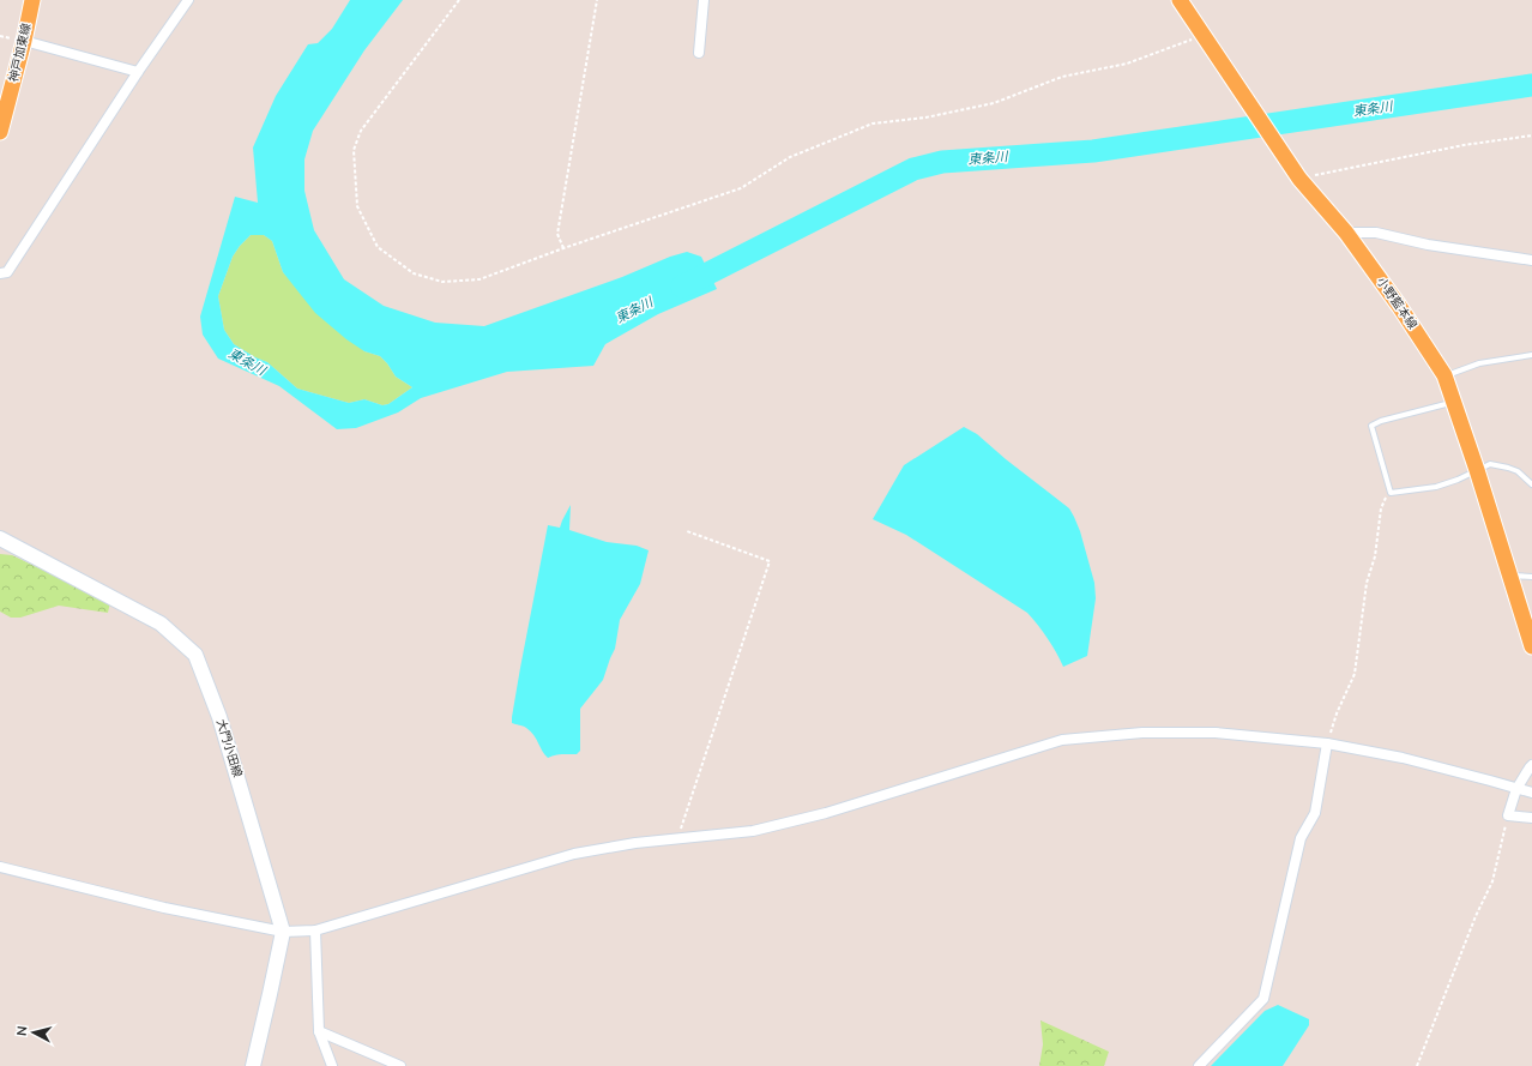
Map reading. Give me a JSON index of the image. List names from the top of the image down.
{
  "streets": {
    "main road": ["神戸加東線", "小野藍本線", "大門小田線"]
  },
  "water": ["東条川"],
  "north": "left"
}
